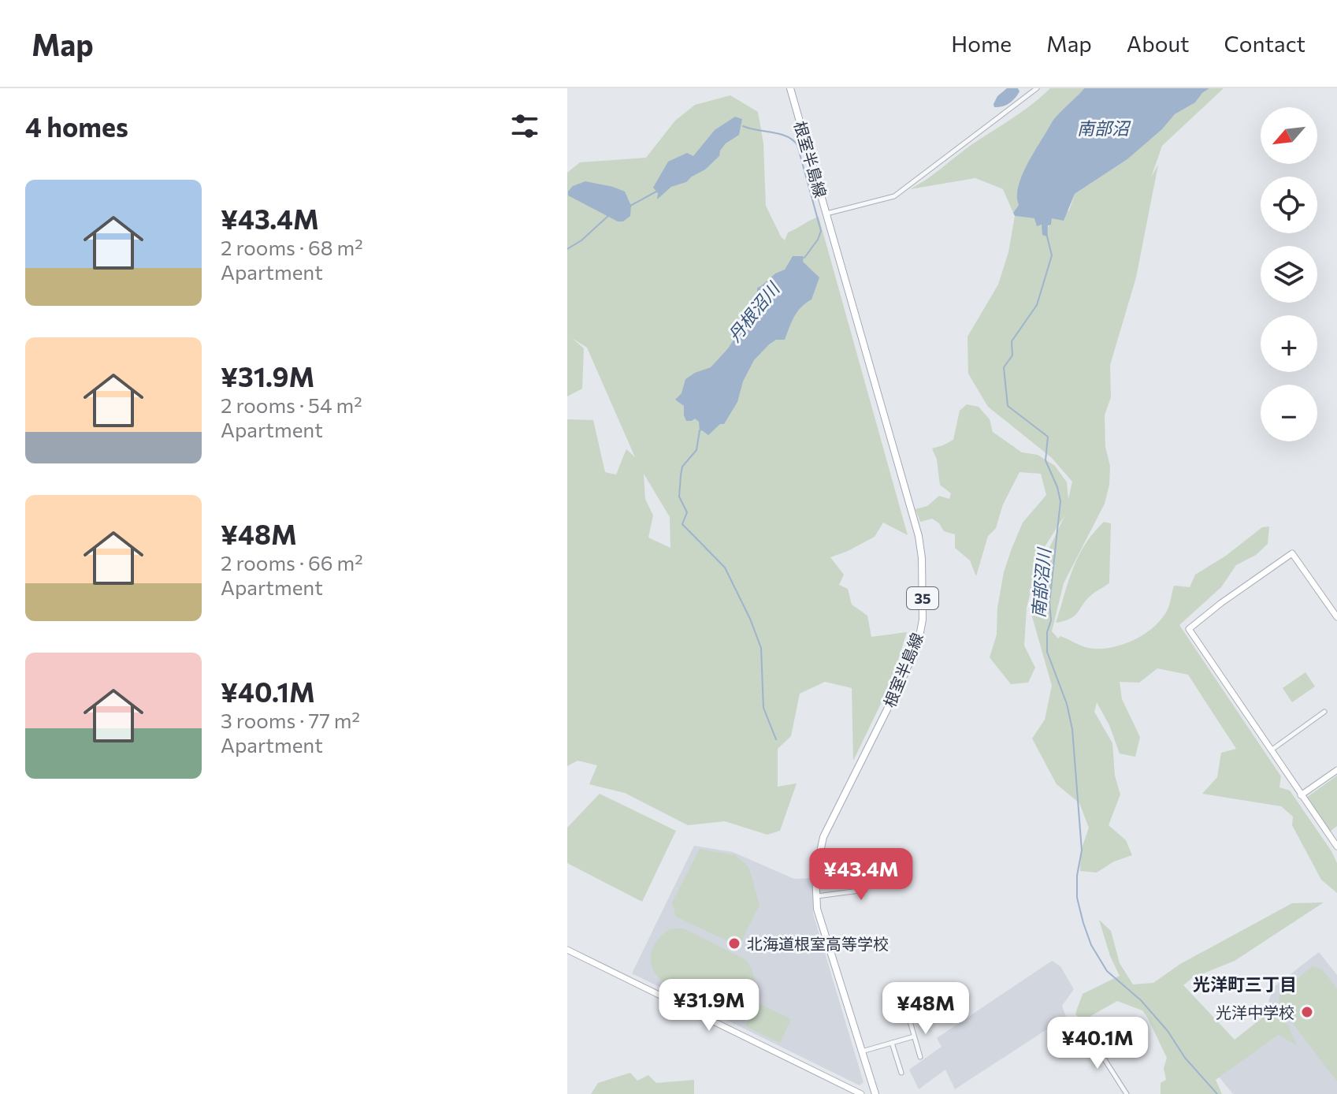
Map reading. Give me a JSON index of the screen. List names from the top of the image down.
{
  "streets": {
    "main road": ["根室半島線", "35"]
  },
  "districts": ["光洋町三丁目"],
  "water": ["南部沼", "丹根沼川", "南部沼川"],
  "places": ["北海道根室高等学校", "光洋中学校"],
  "north": "bottom left",
  "page": {
    "header": "Map",
    "nav": [
      "Home",
      "Map",
      "About",
      "Contact"
    ],
    "heading": "4 homes",
    "map_buttons": ["+", "−"],
    "list": [
      {
        "name": "¥43.4M",
        "note": "2 rooms · 68 m² · Apartment"
      },
      {
        "name": "¥31.9M",
        "note": "2 rooms · 54 m² · Apartment"
      },
      {
        "name": "¥48M",
        "note": "2 rooms · 66 m² · Apartment"
      },
      {
        "name": "¥40.1M",
        "note": "3 rooms · 77 m² · Apartment"
      }
    ],
    "price": [
      "¥43.4M",
      "¥31.9M",
      "¥48M",
      "¥40.1M"
    ]
  }
}
